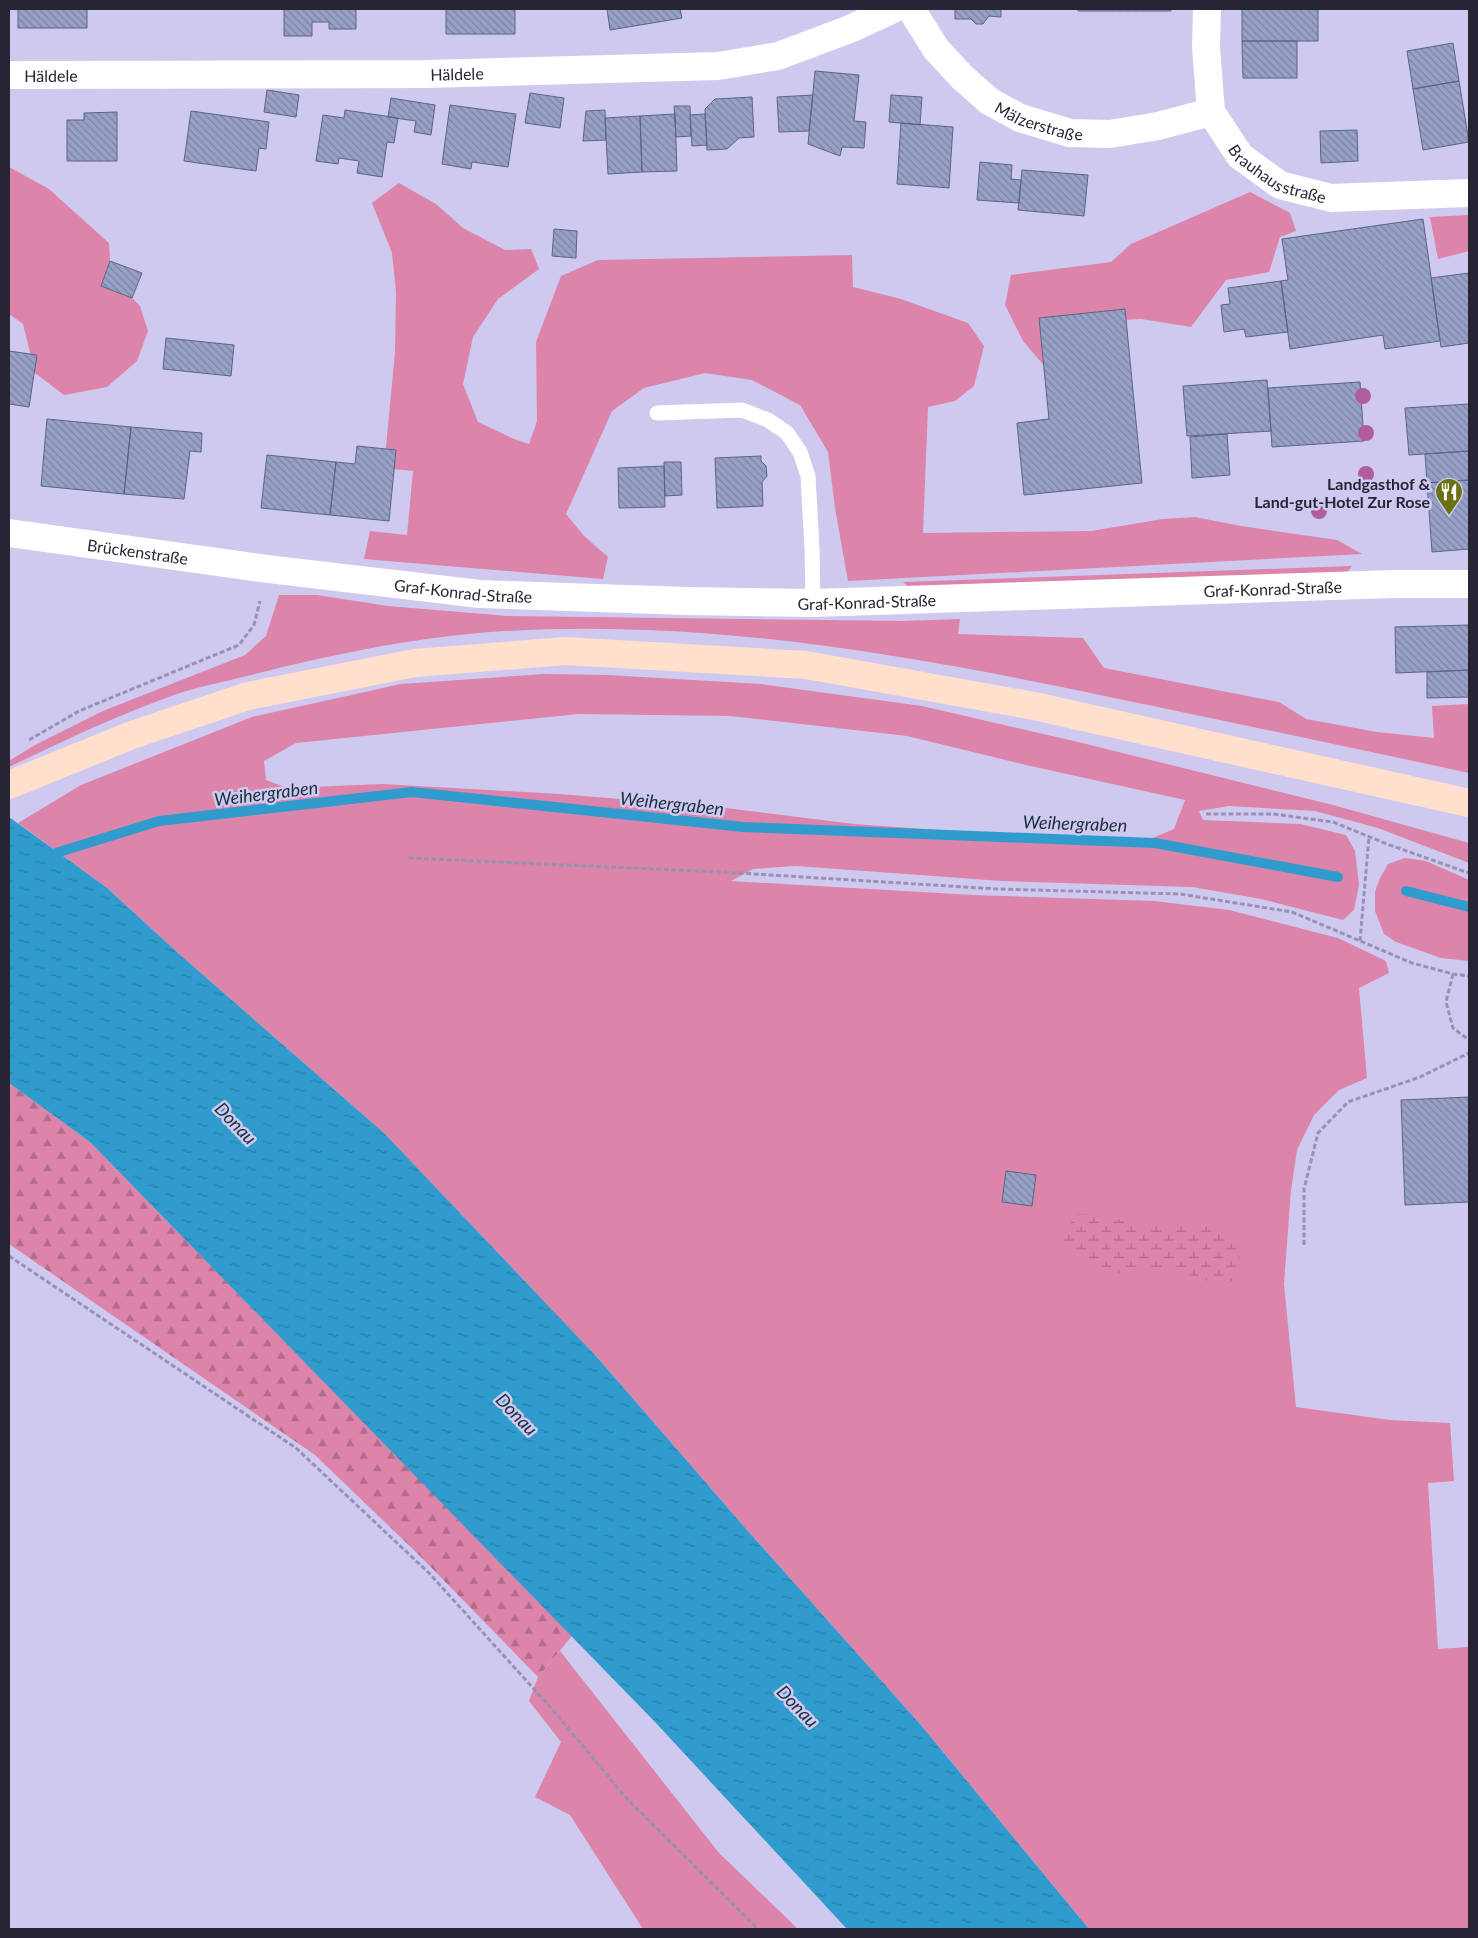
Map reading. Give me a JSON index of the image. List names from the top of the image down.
{
  "streets": {
    "street": [
      "Häldele",
      "Mälzerstraße",
      "Brauhausstraße",
      "Brückenstraße",
      "Graf-Konrad-Straße"
    ]
  },
  "crossings": [
    ["Mälzerstraße", "Brauhausstraße"],
    ["Brückenstraße", "Graf-Konrad-Straße"]
  ],
  "water": ["Weihergraben", "Donau"],
  "places": {
    "restaurant": ["Landgasthof & Land-gut-Hotel Zur Rose"]
  }
}
